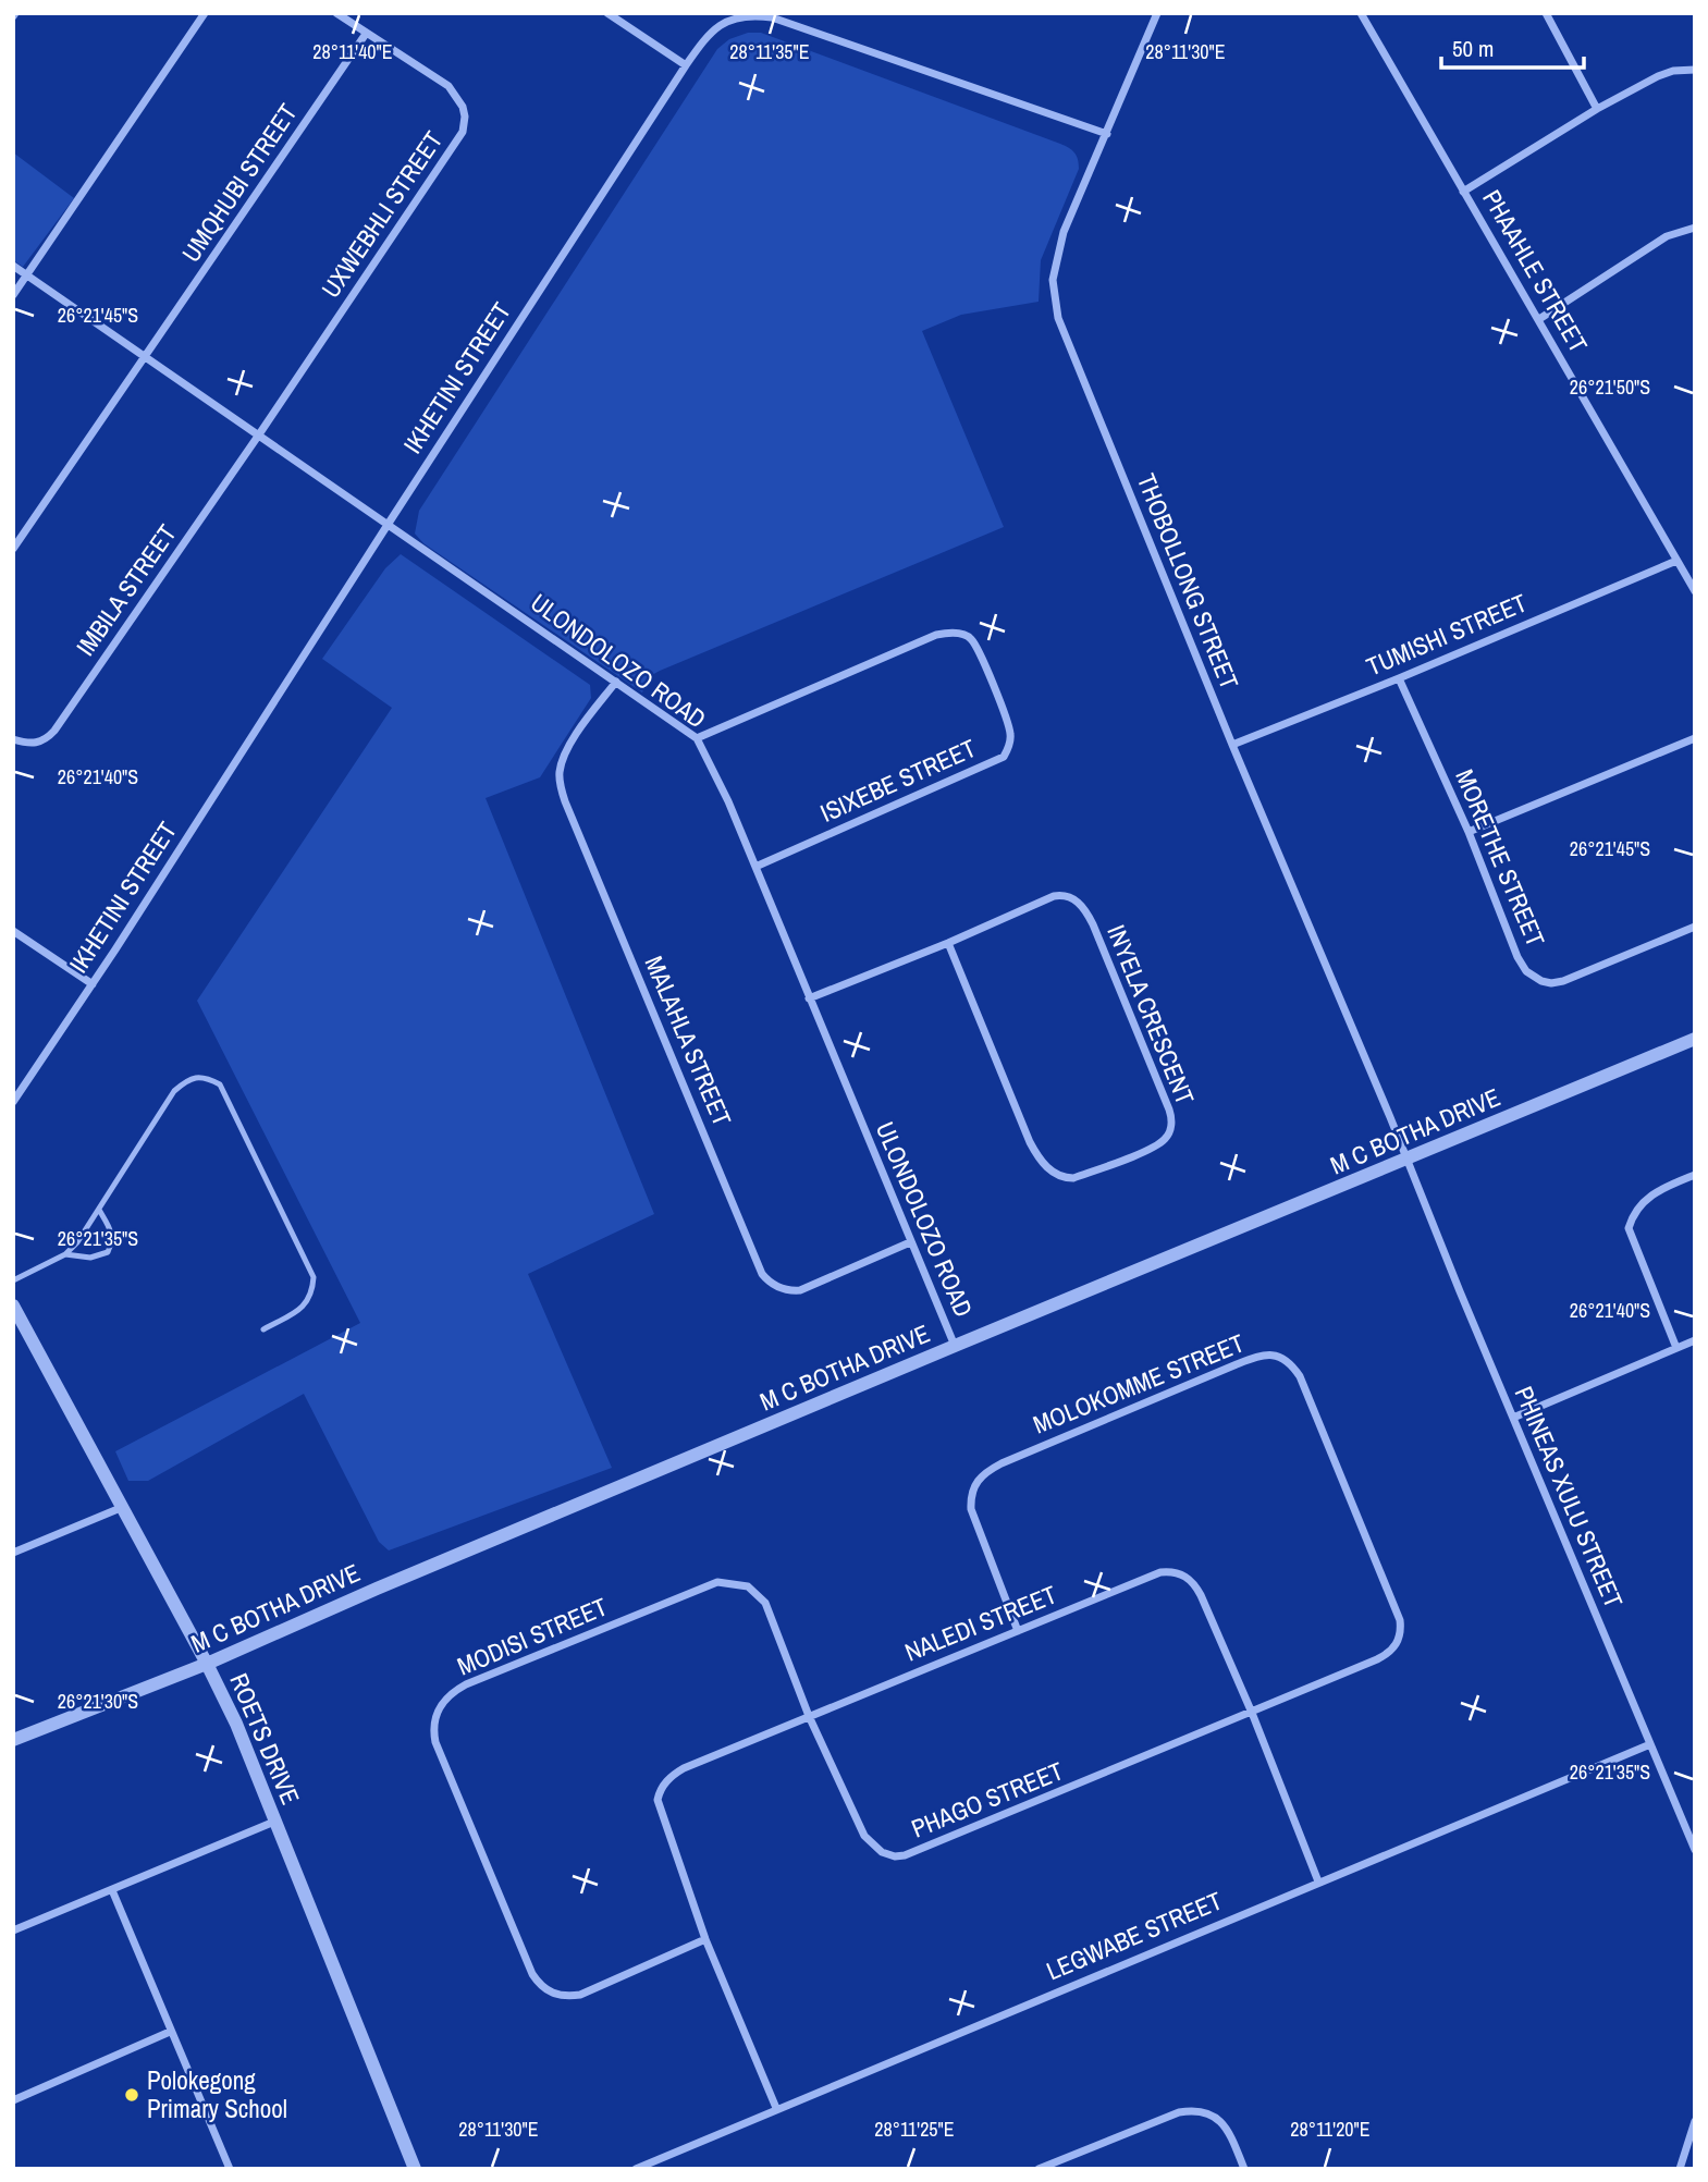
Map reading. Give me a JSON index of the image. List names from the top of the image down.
{
  "streets": {
    "street": [
      "UMQHUBI STREET",
      "UXWEBHLI STREET",
      "PHAAHLE STREET",
      "IKHETINI STREET",
      "THOBOLLONG STREET",
      "IMBILA STREET",
      "TUMISHI STREET",
      "ULONDOLOZO ROAD",
      "ISIXEBE STREET",
      "MORETHE STREET",
      "INYELA CRESCENT",
      "MALAHLA STREET",
      "M C BOTHA DRIVE",
      "MOLOKOMME STREET",
      "PHINEAS XULU STREET",
      "NALEDI STREET",
      "MODISI STREET",
      "ROETS DRIVE",
      "PHAGO STREET",
      "LEGWABE STREET"
    ]
  },
  "crossings": [
    ["UMQHUBI STREET", "UXWEBHLI STREET"],
    ["UMQHUBI STREET", "ULONDOLOZO ROAD"],
    ["UXWEBHLI STREET", "IMBILA STREET"],
    ["UXWEBHLI STREET", "ULONDOLOZO ROAD"],
    ["PHAAHLE STREET", "TUMISHI STREET"],
    ["IKHETINI STREET", "THOBOLLONG STREET"],
    ["IKHETINI STREET", "ULONDOLOZO ROAD"],
    ["THOBOLLONG STREET", "TUMISHI STREET"],
    ["THOBOLLONG STREET", "M C BOTHA DRIVE"],
    ["THOBOLLONG STREET", "PHINEAS XULU STREET"],
    ["IMBILA STREET", "ULONDOLOZO ROAD"],
    ["TUMISHI STREET", "MORETHE STREET"],
    ["ULONDOLOZO ROAD", "ISIXEBE STREET"],
    ["ULONDOLOZO ROAD", "INYELA CRESCENT"],
    ["ULONDOLOZO ROAD", "MALAHLA STREET"],
    ["ULONDOLOZO ROAD", "M C BOTHA DRIVE"],
    ["M C BOTHA DRIVE", "PHINEAS XULU STREET"],
    ["M C BOTHA DRIVE", "ROETS DRIVE"],
    ["MOLOKOMME STREET", "NALEDI STREET"],
    ["MOLOKOMME STREET", "PHAGO STREET"],
    ["PHINEAS XULU STREET", "LEGWABE STREET"],
    ["NALEDI STREET", "MODISI STREET"],
    ["NALEDI STREET", "PHAGO STREET"],
    ["NALEDI STREET", "LEGWABE STREET"],
    ["MODISI STREET", "PHAGO STREET"]
  ],
  "places": ["Polokegong Primary School"],
  "scale_bar": "50 m",
  "coordinates": [
    "28°11'40\"E",
    "28°11'35\"E",
    "28°11'30\"E",
    "26°21'45\"S",
    "26°21'50\"S",
    "26°21'40\"S",
    "26°21'35\"S",
    "26°21'30\"S",
    "28°11'25\"E",
    "28°11'20\"E"
  ]
}
